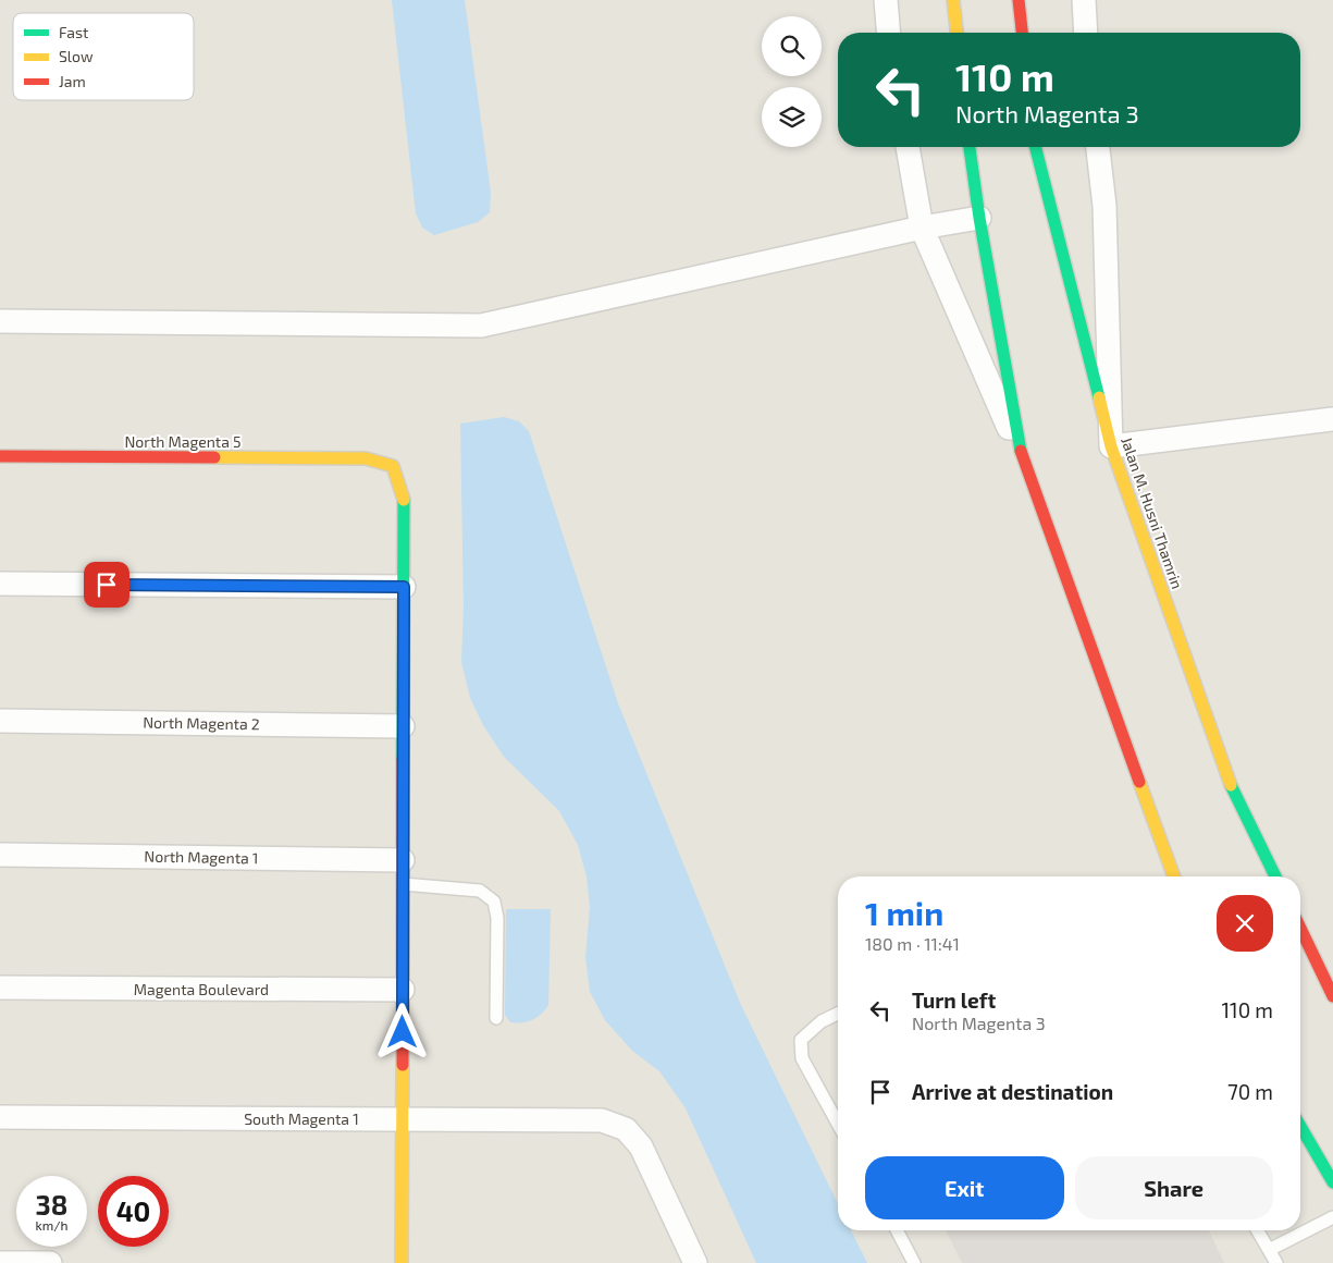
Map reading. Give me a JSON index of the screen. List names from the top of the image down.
{
  "streets": {
    "main road": ["North Magenta 5", "Jalan M. Husni Thamrin"],
    "street": [
      "North Magenta 2",
      "North Magenta 1",
      "Magenta Boulevard",
      "South Magenta 1"
    ]
  },
  "legend": ["Fast", "Slow", "Jam"],
  "page": {
    "turn": ["110 m", "North Magenta 3"],
    "heading": ["1 min", "180 m · 11:41"],
    "list": [
      {
        "name": "Turn left",
        "note": "North Magenta 3",
        "value": "110 m"
      },
      {
        "name": "Arrive at destination",
        "value": "70 m"
      }
    ],
    "buttons": ["Exit", "Share"],
    "speed": "38 km/h",
    "limit": "40"
  }
}
